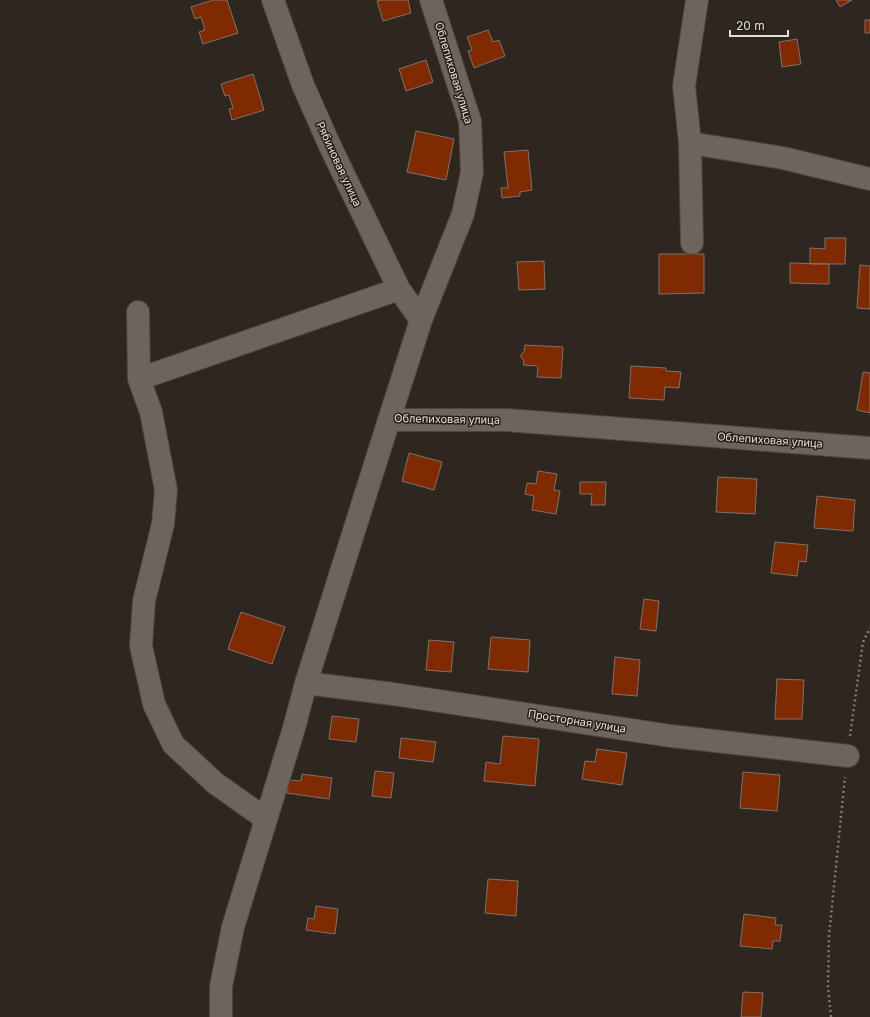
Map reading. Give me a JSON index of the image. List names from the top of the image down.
{
  "streets": {
    "street": ["Облепиховая улица", "Рябиновая улица", "Просторная улица"]
  },
  "crossings": [
    ["Облепиховая улица", "Рябиновая улица"]
  ],
  "scale_bar": "20 m"
}
